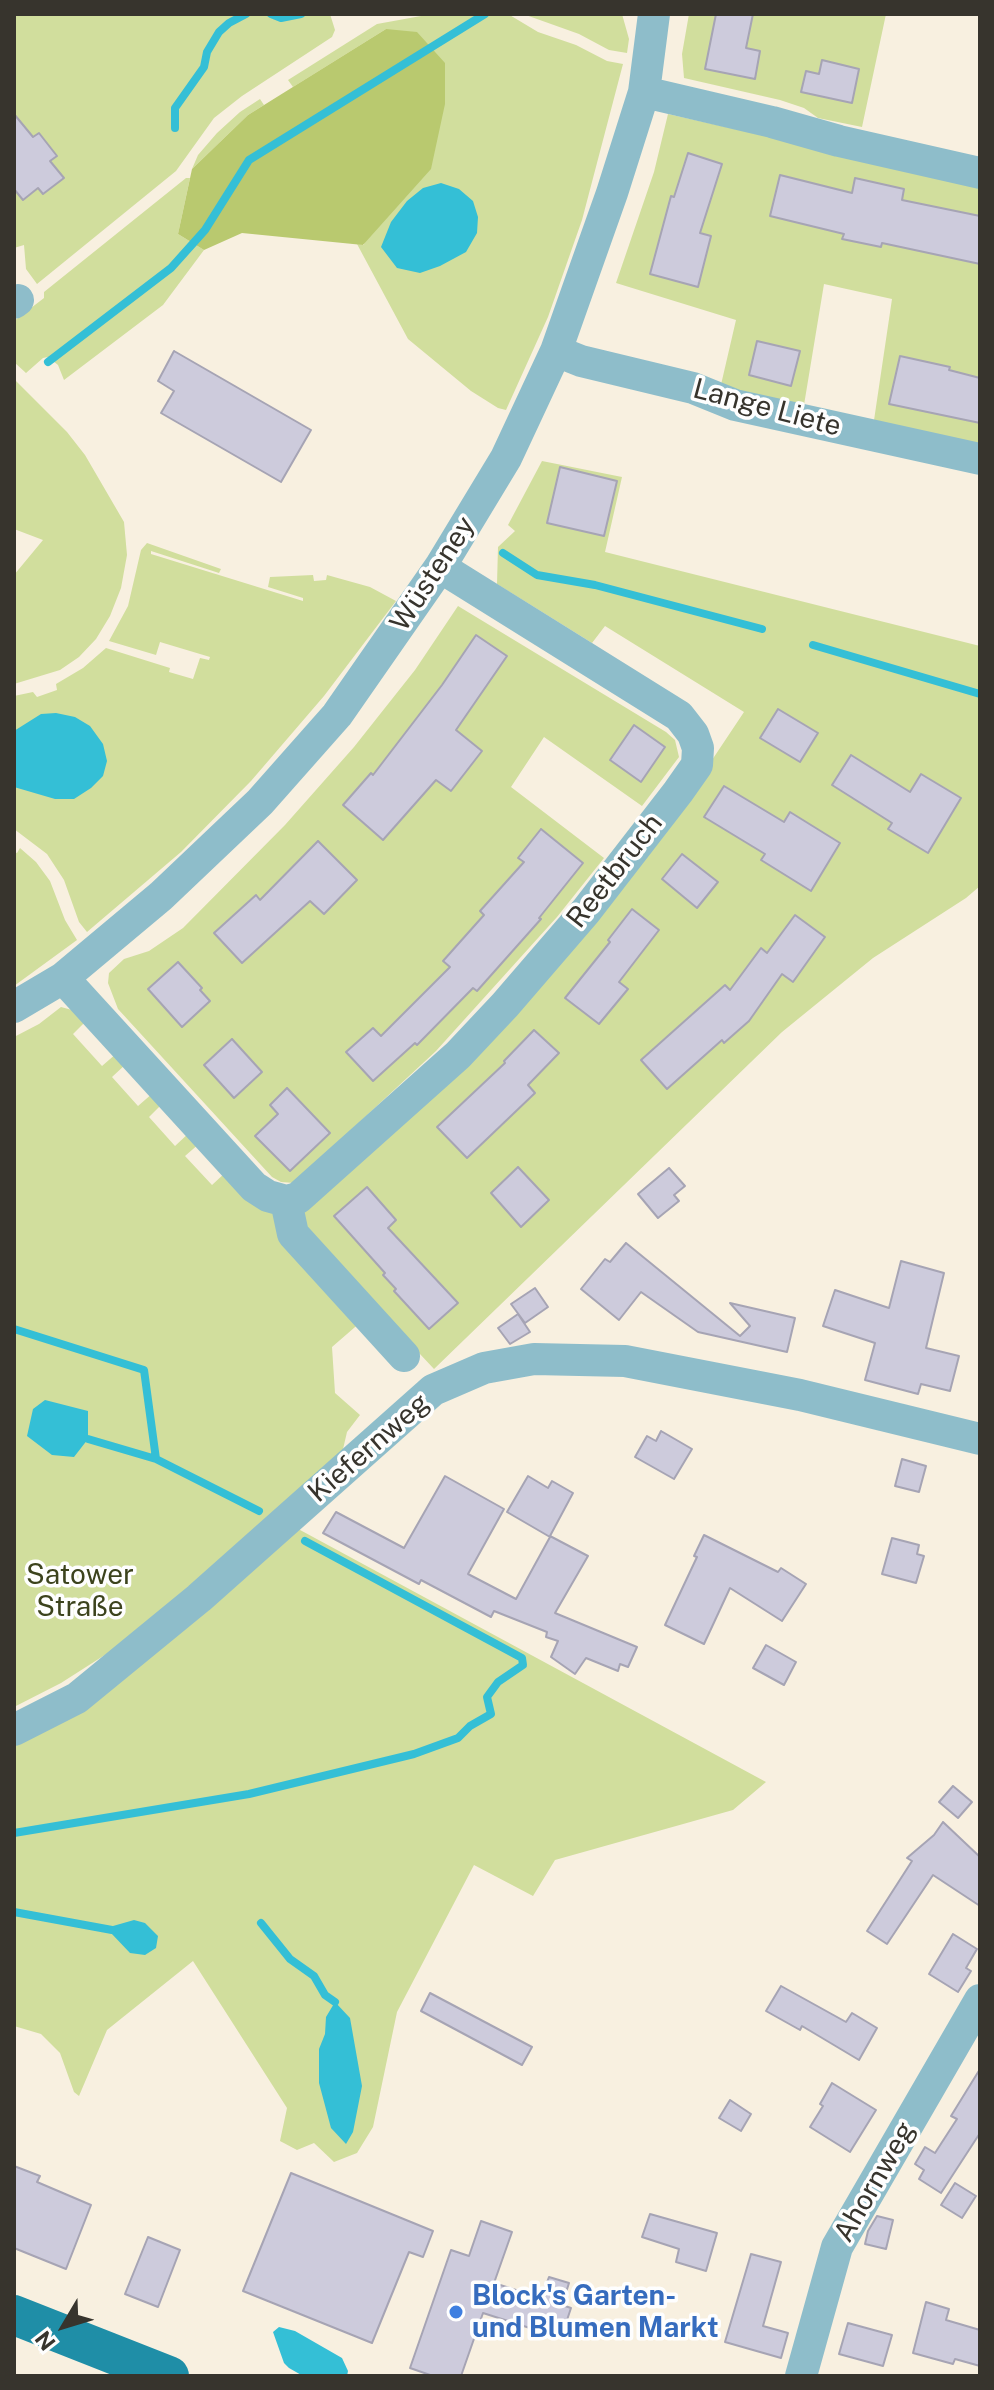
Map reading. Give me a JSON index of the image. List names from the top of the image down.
{
  "streets": {
    "street": [
      "Lange Liete",
      "Wüsteney",
      "Reetbruch",
      "Kiefernweg",
      "Ahornweg"
    ]
  },
  "crossings": [
    ["Lange Liete", "Wüsteney"],
    ["Wüsteney", "Reetbruch"]
  ],
  "parks": ["Satower Straße"],
  "places": ["Block's Garten- und Blumen Markt"],
  "north": "bottom left"
}
